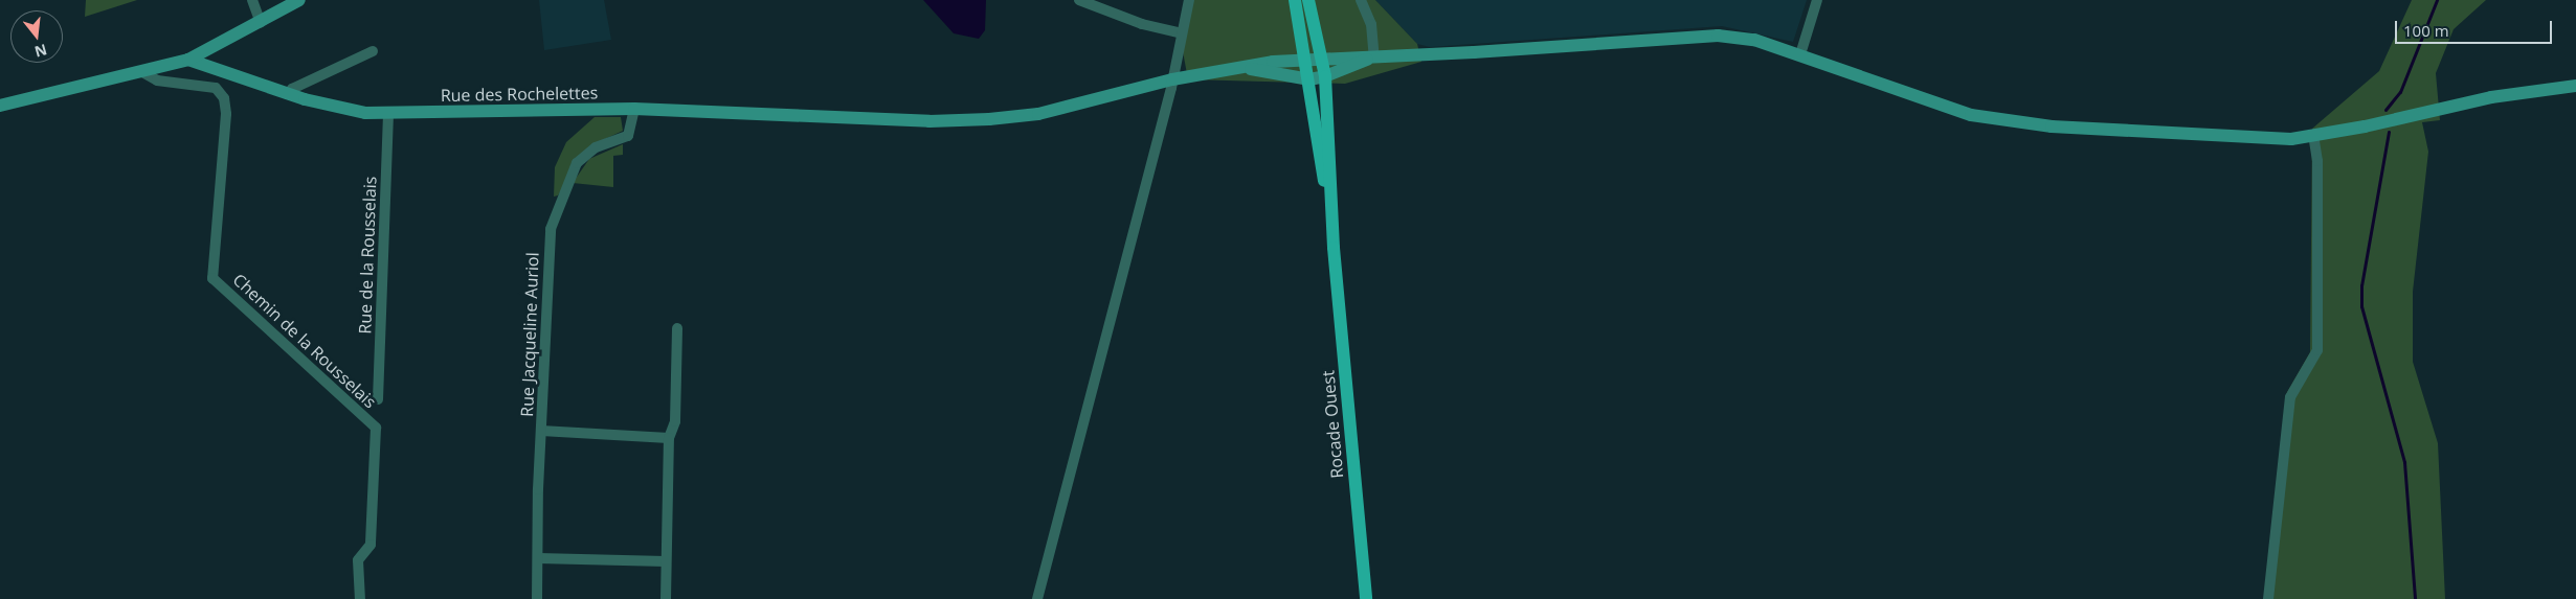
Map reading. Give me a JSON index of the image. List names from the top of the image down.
{
  "streets": {
    "main road": ["Rocade Ouest"],
    "street": [
      "Rue des Rochelettes",
      "Rue de la Rousselais",
      "Rue Jacqueline Auriol",
      "Chemin de la Rousselais"
    ]
  },
  "crossings": [
    ["Rue des Rochelettes", "Rue de la Rousselais"],
    ["Rue des Rochelettes", "Rue Jacqueline Auriol"],
    ["Rue des Rochelettes", "Rocade Ouest"]
  ],
  "scale_bar": "100 m",
  "north": "bottom"
}
